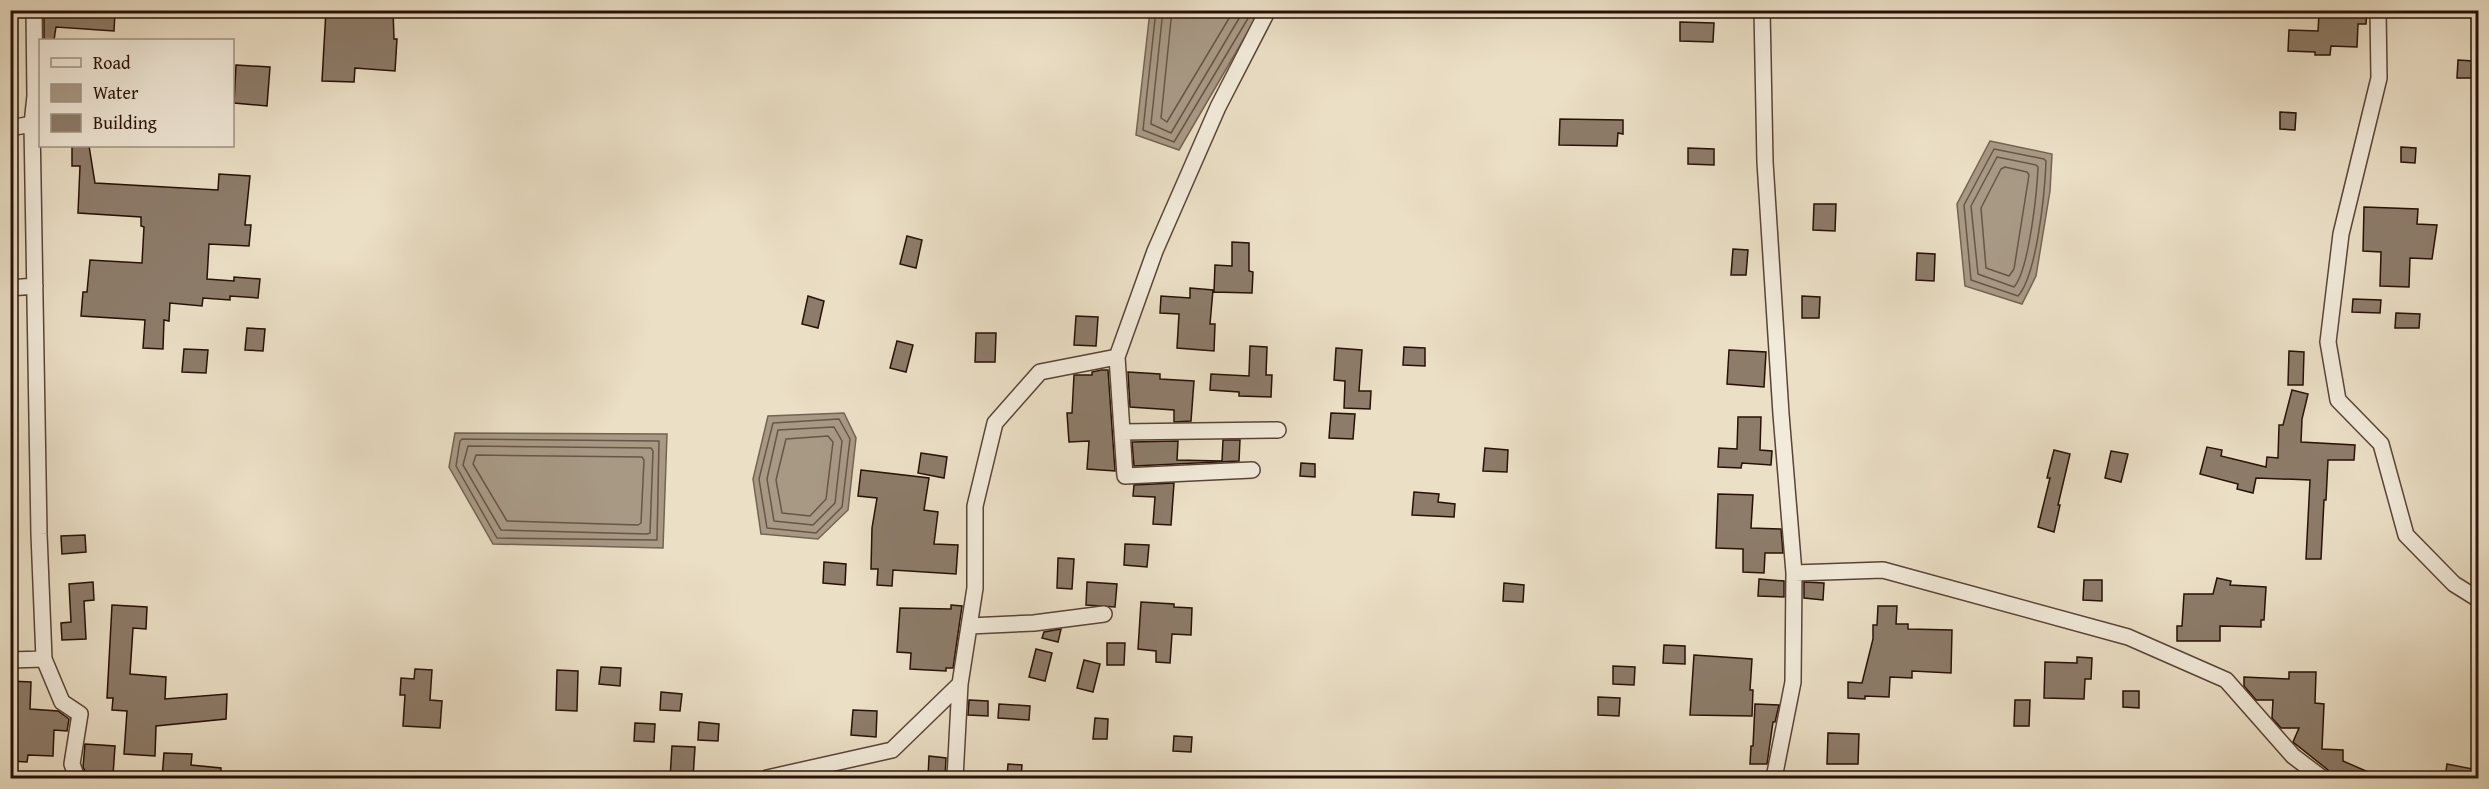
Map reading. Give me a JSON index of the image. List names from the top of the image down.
{
  "legend": ["Road", "Water", "Building"]
}
